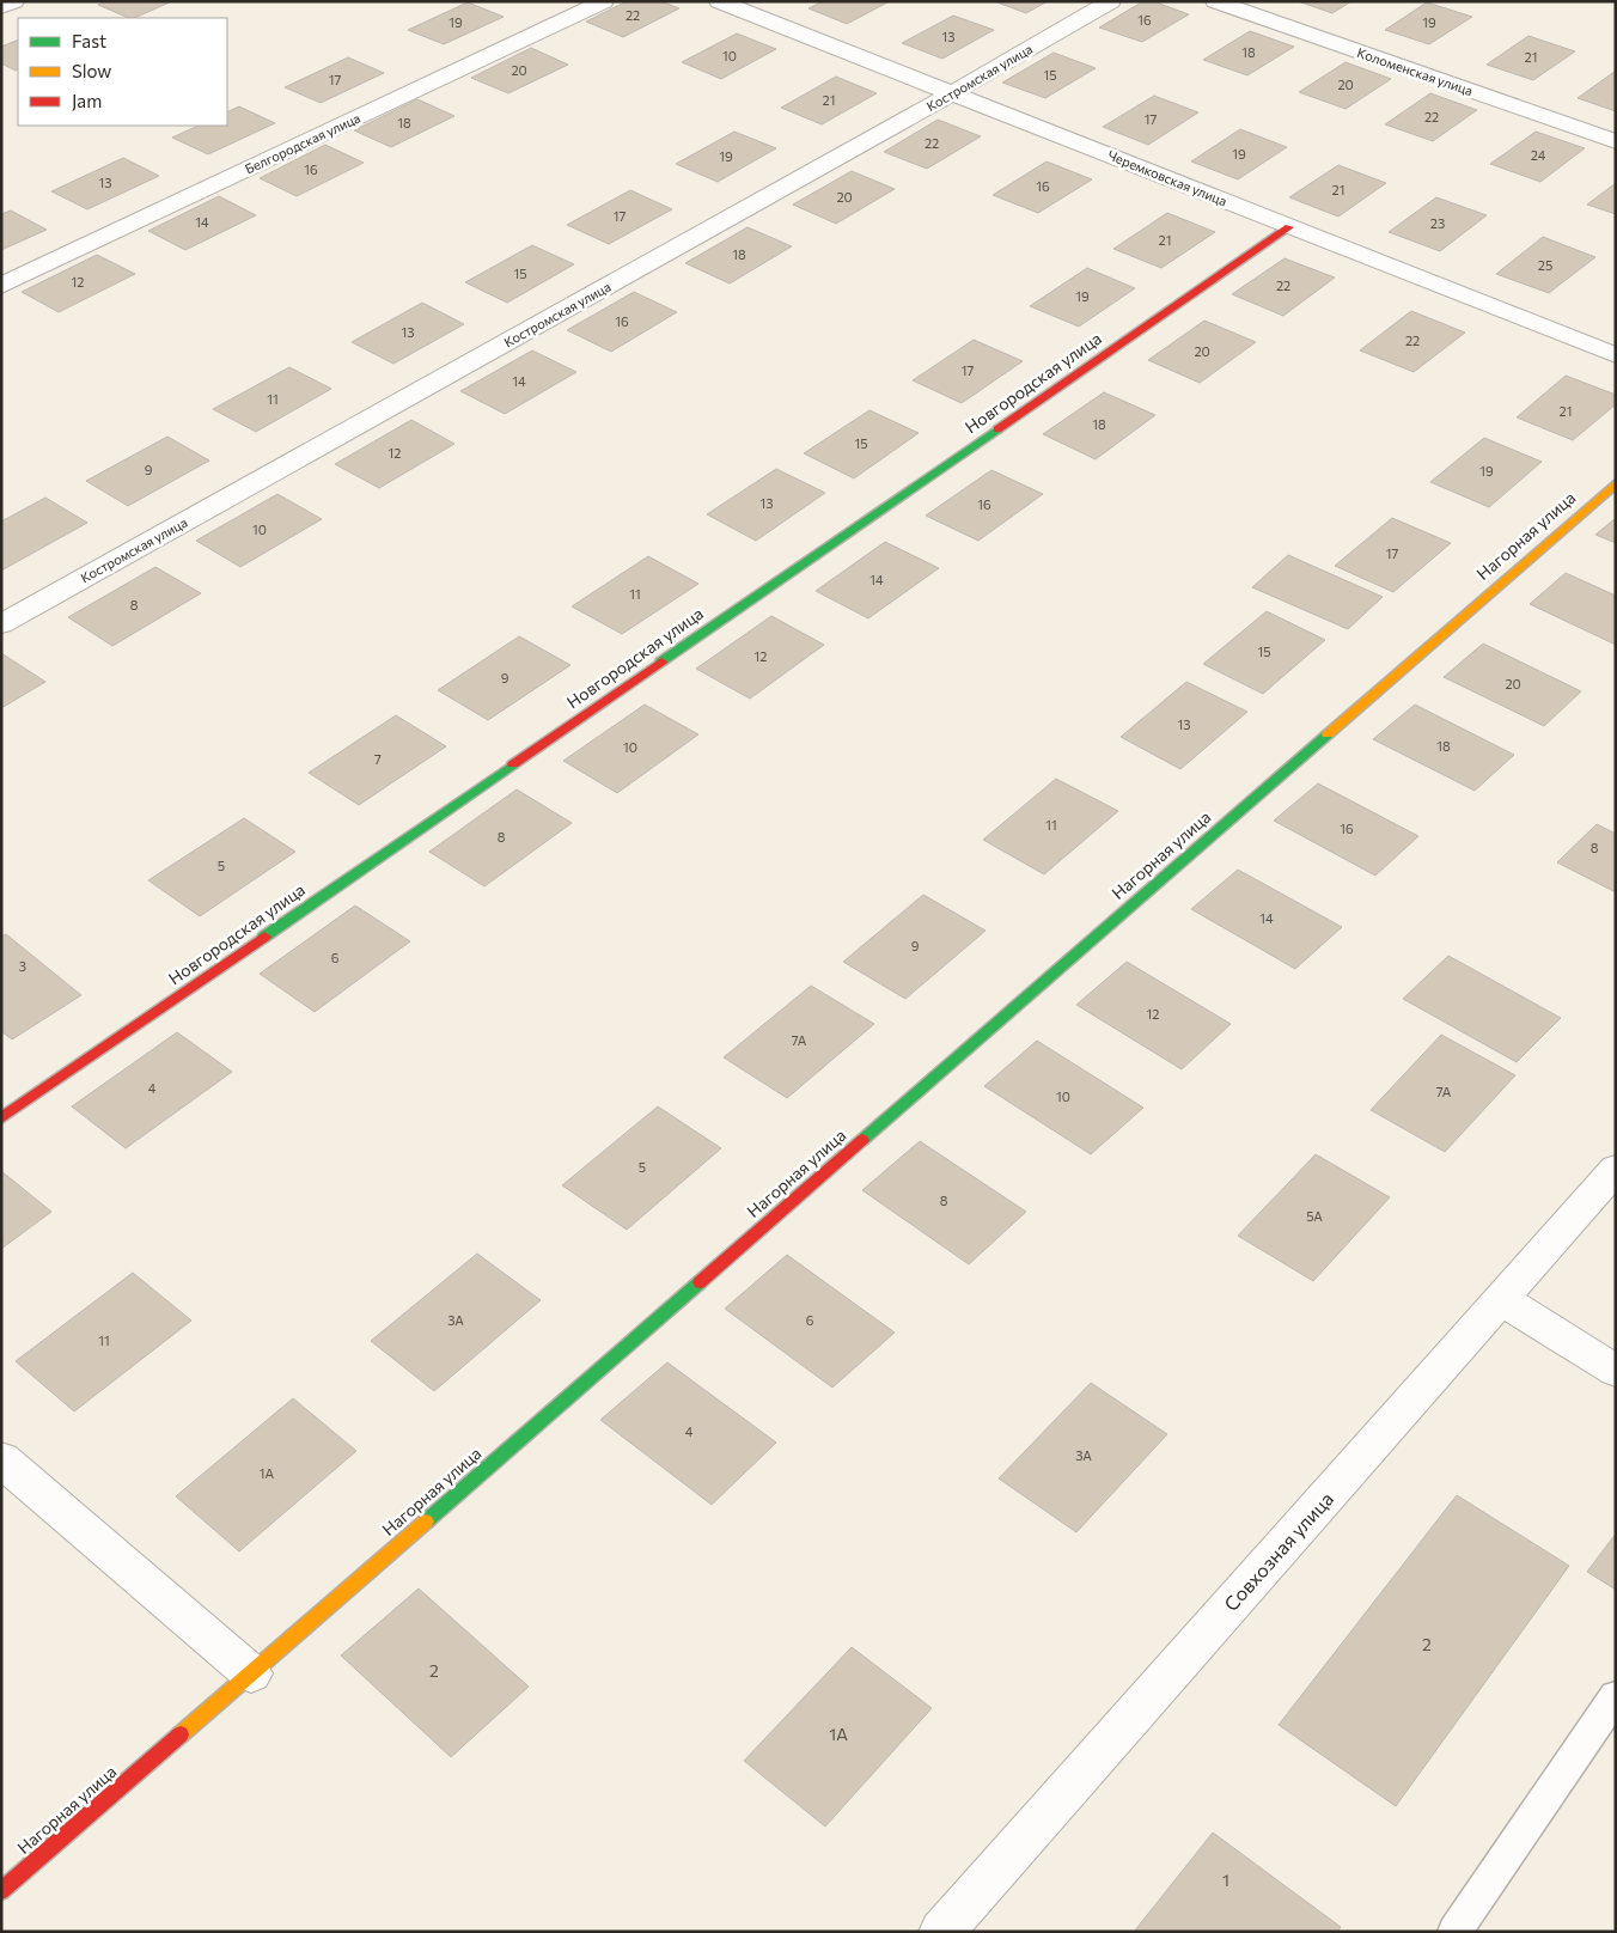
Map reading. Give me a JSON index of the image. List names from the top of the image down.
{
  "streets": {
    "street": [
      "Коломенская улица",
      "Костромская улица",
      "Белгородская улица",
      "Черемковская улица",
      "Новгородская улица",
      "Нагорная улица",
      "Совхозная улица"
    ]
  },
  "crossings": [
    ["Костромская улица", "Черемковская улица"],
    ["Черемковская улица", "Новгородская улица"]
  ],
  "house_numbers": [
    "22",
    "16",
    "19",
    "19",
    "13",
    "18",
    "10",
    "21",
    "20",
    "15",
    "17",
    "20",
    "21",
    "22",
    "17",
    "18",
    "22",
    "19",
    "24",
    "19",
    "16",
    "13",
    "16",
    "21",
    "20",
    "17",
    "14",
    "23",
    "21",
    "18",
    "25",
    "15",
    "12",
    "22",
    "19",
    "16",
    "13",
    "22",
    "20",
    "17",
    "14",
    "11",
    "21",
    "18",
    "15",
    "12",
    "9",
    "19",
    "13",
    "16",
    "10",
    "17",
    "14",
    "11",
    "8",
    "15",
    "12",
    "9",
    "20",
    "13",
    "18",
    "10",
    "7",
    "11",
    "16",
    "8",
    "8",
    "5",
    "14",
    "9",
    "6",
    "3",
    "12",
    "7А",
    "4",
    "7А",
    "10",
    "5",
    "8",
    "5А",
    "3А",
    "6",
    "11",
    "4",
    "3А",
    "1А",
    "2",
    "2",
    "1А",
    "1"
  ],
  "legend": ["Fast", "Slow", "Jam"]
}
